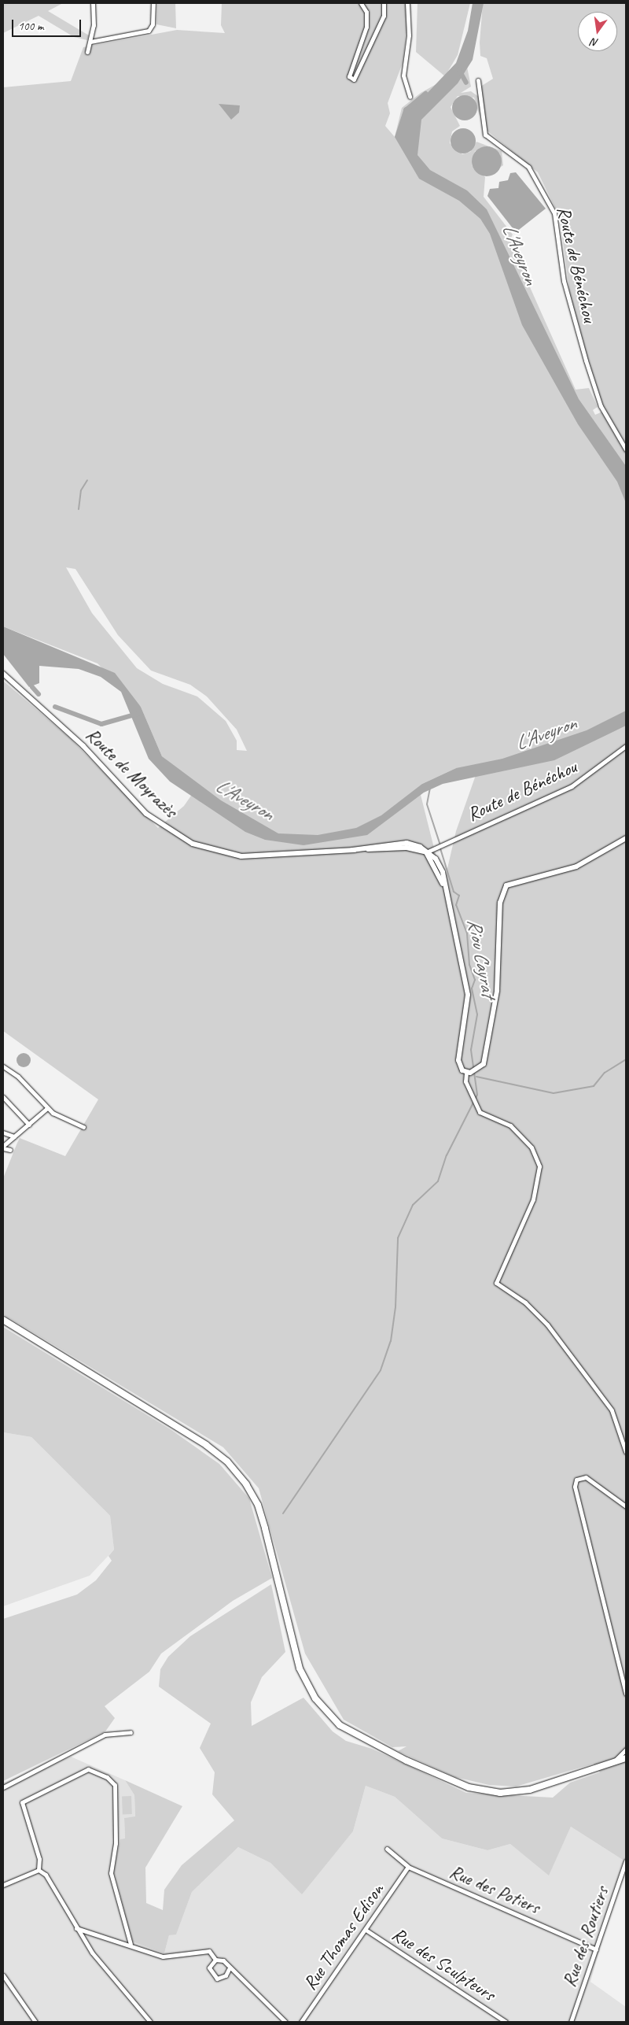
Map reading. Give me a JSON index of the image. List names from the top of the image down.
{
  "streets": {
    "street": [
      "Route de Bénéchou",
      "Route de Moyrazès",
      "Rue des Potiers",
      "Rue Thomas Edison",
      "Rue des Routiers",
      "Rue des Sculpteurs"
    ]
  },
  "crossings": [
    ["Route de Bénéchou", "Route de Moyrazès"],
    ["Rue des Potiers", "Rue Thomas Edison"],
    ["Rue des Potiers", "Rue des Routiers"],
    ["Rue Thomas Edison", "Rue des Sculpteurs"]
  ],
  "water": ["L'Aveyron", "Riou Cayrat"],
  "scale_bar": "100 m",
  "north": "bottom"
}
